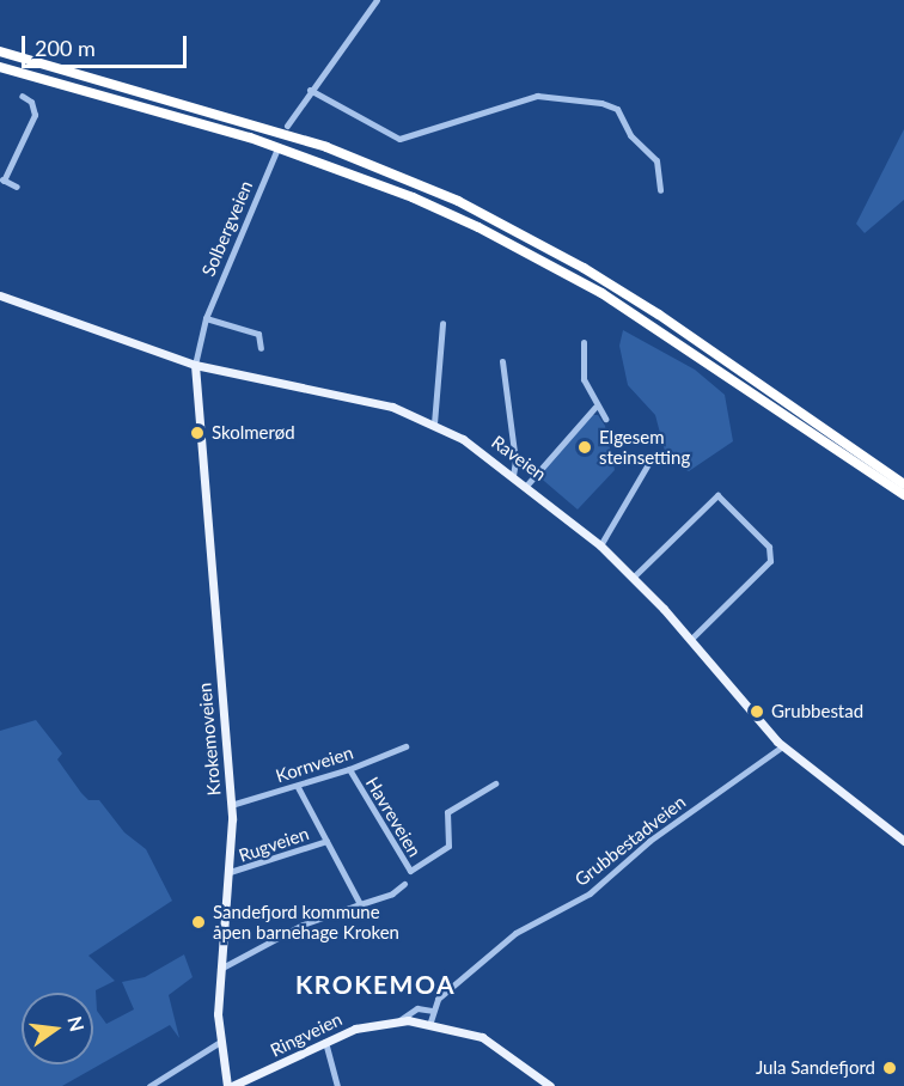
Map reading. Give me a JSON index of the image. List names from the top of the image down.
{
  "streets": {
    "main road": ["Raveien", "Krokemoveien", "Ringveien"],
    "street": [
      "Solbergveien",
      "Kornveien",
      "Havreveien",
      "Grubbestadveien",
      "Rugveien"
    ]
  },
  "crossings": [
    ["Solbergveien", "Raveien"],
    ["Solbergveien", "Krokemoveien"],
    ["Raveien", "Krokemoveien"],
    ["Raveien", "Grubbestadveien"],
    ["Krokemoveien", "Kornveien"],
    ["Krokemoveien", "Rugveien"],
    ["Krokemoveien", "Ringveien"],
    ["Kornveien", "Havreveien"]
  ],
  "districts": ["KROKEMOA"],
  "places": [
    "Skolmerød",
    "Elgesem steinsetting",
    "Grubbestad",
    "Sandefjord kommune åpen barnehage Kroken",
    "Jula Sandefjord"
  ],
  "scale_bar": "200 m",
  "north": "right"
}
